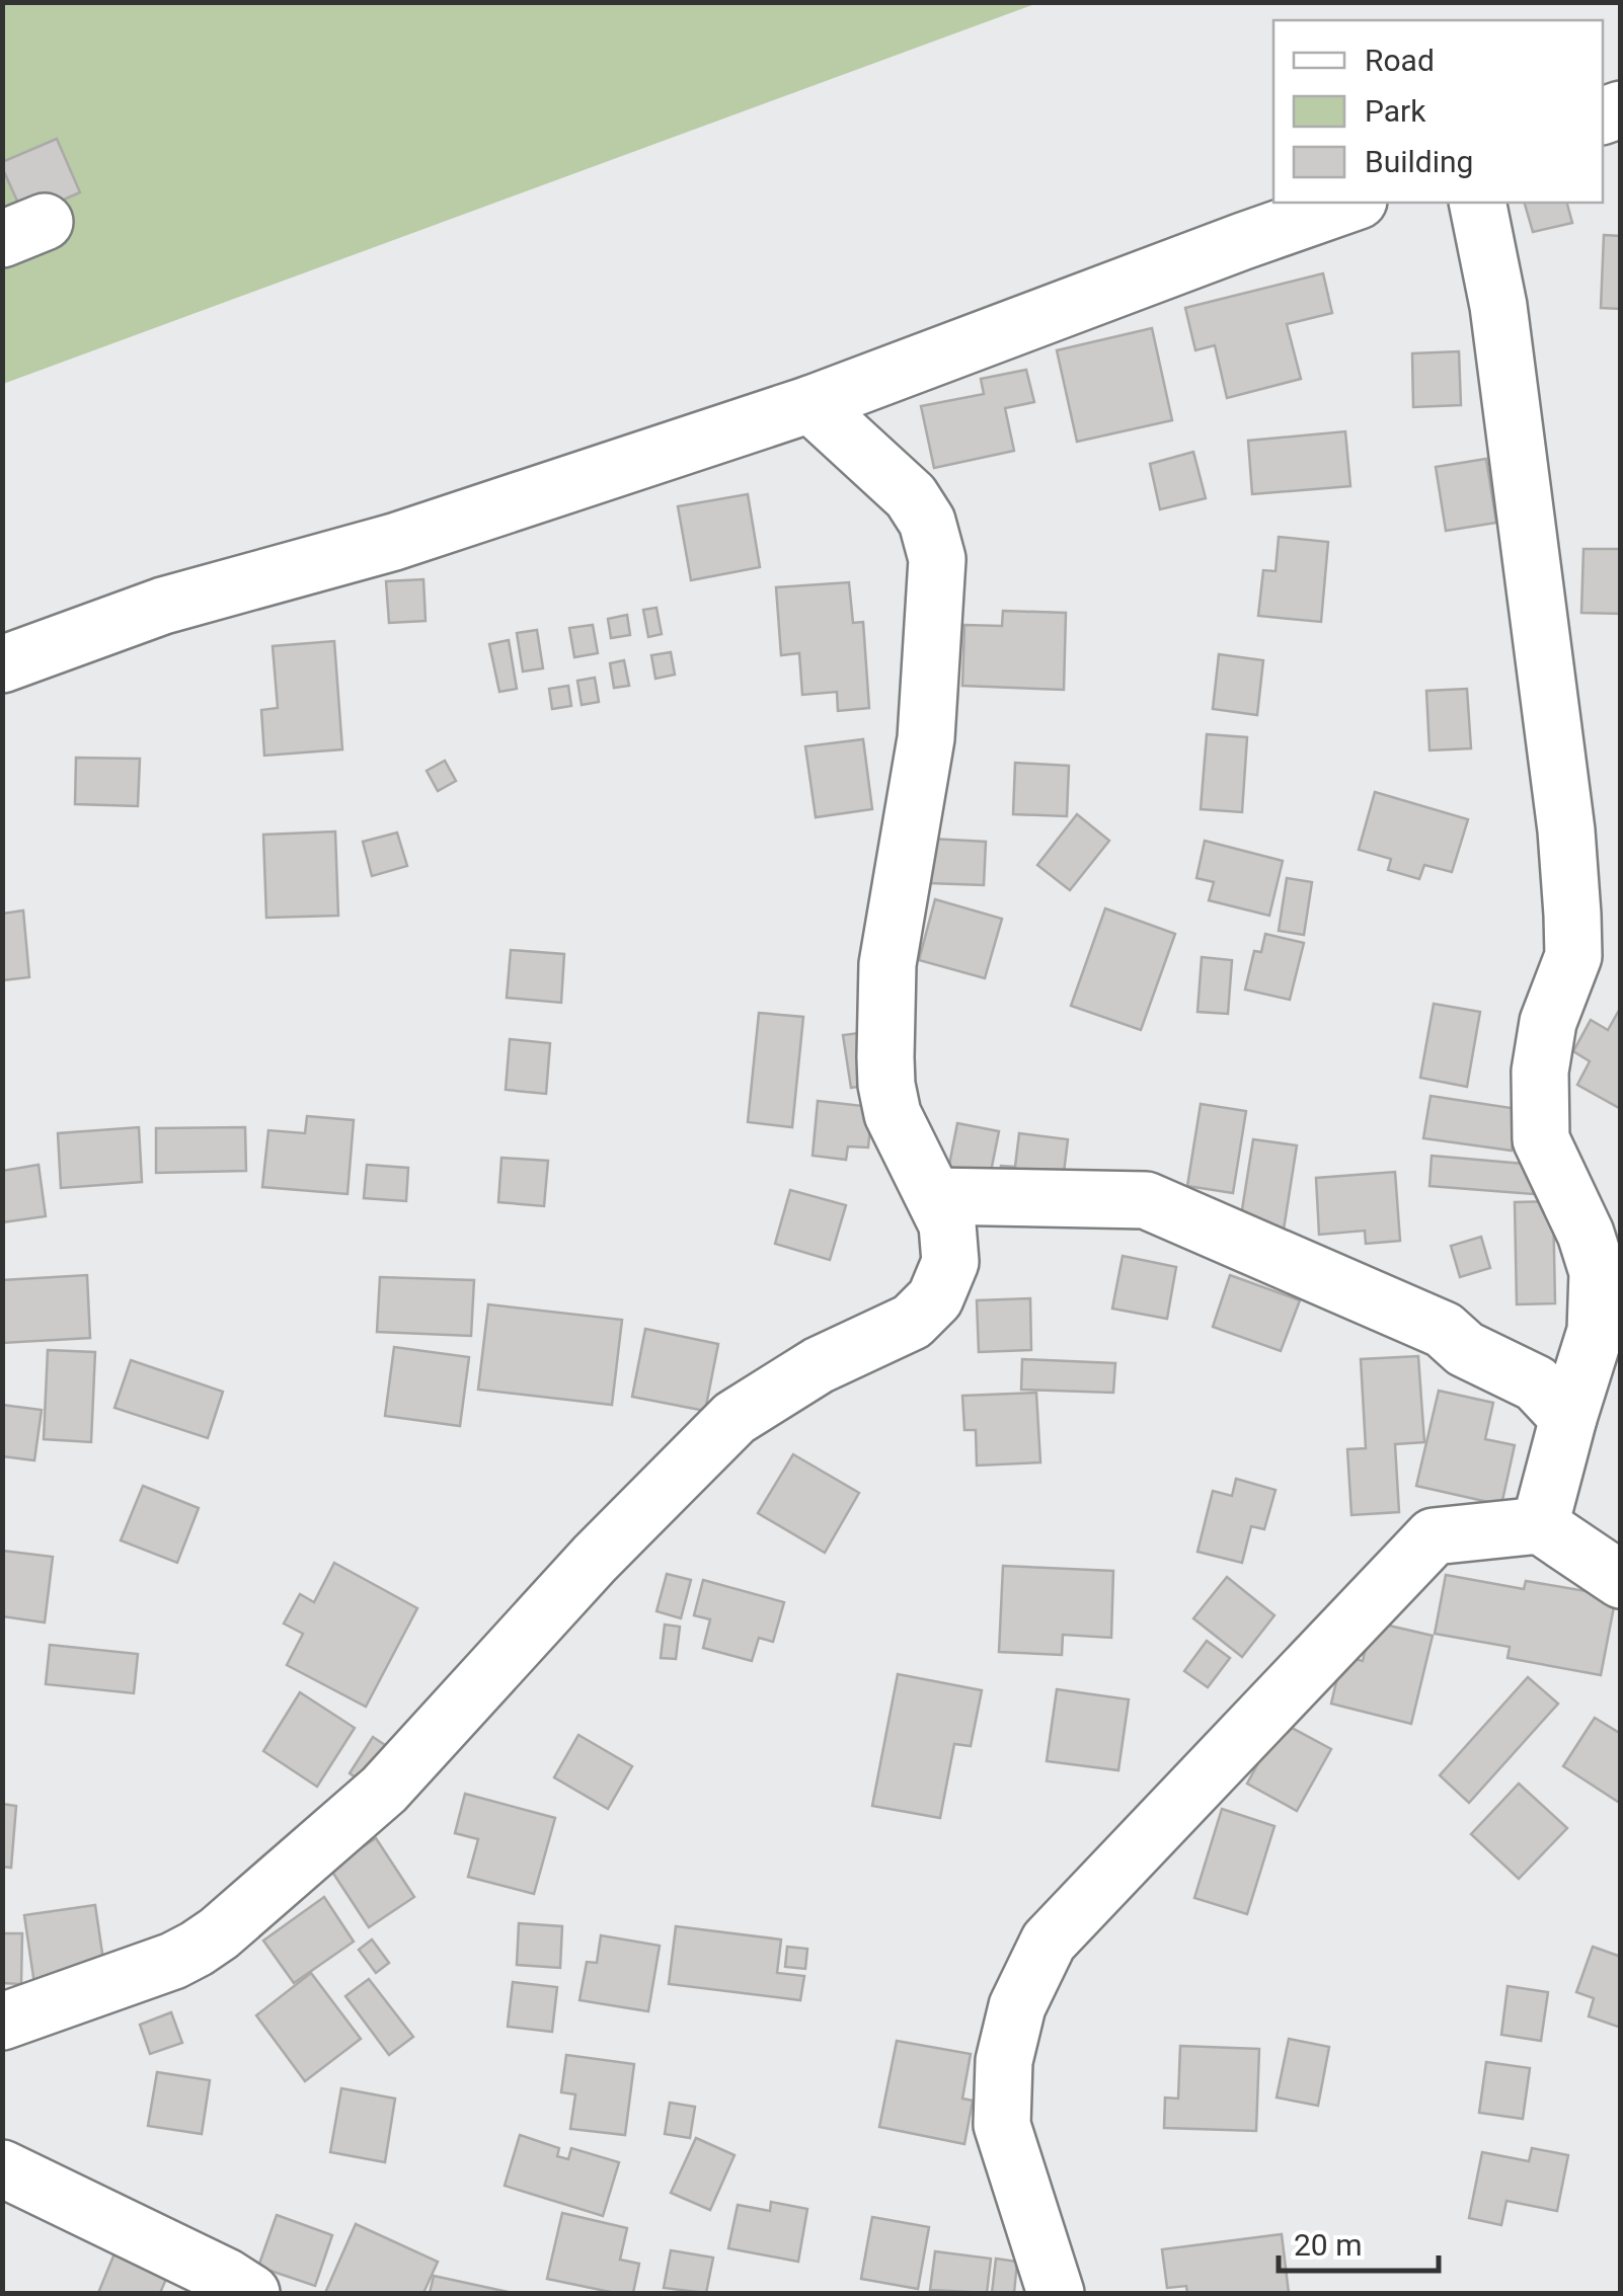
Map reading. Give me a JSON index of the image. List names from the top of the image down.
{
  "legend": ["Road", "Park", "Building"],
  "scale_bar": "20 m"
}
